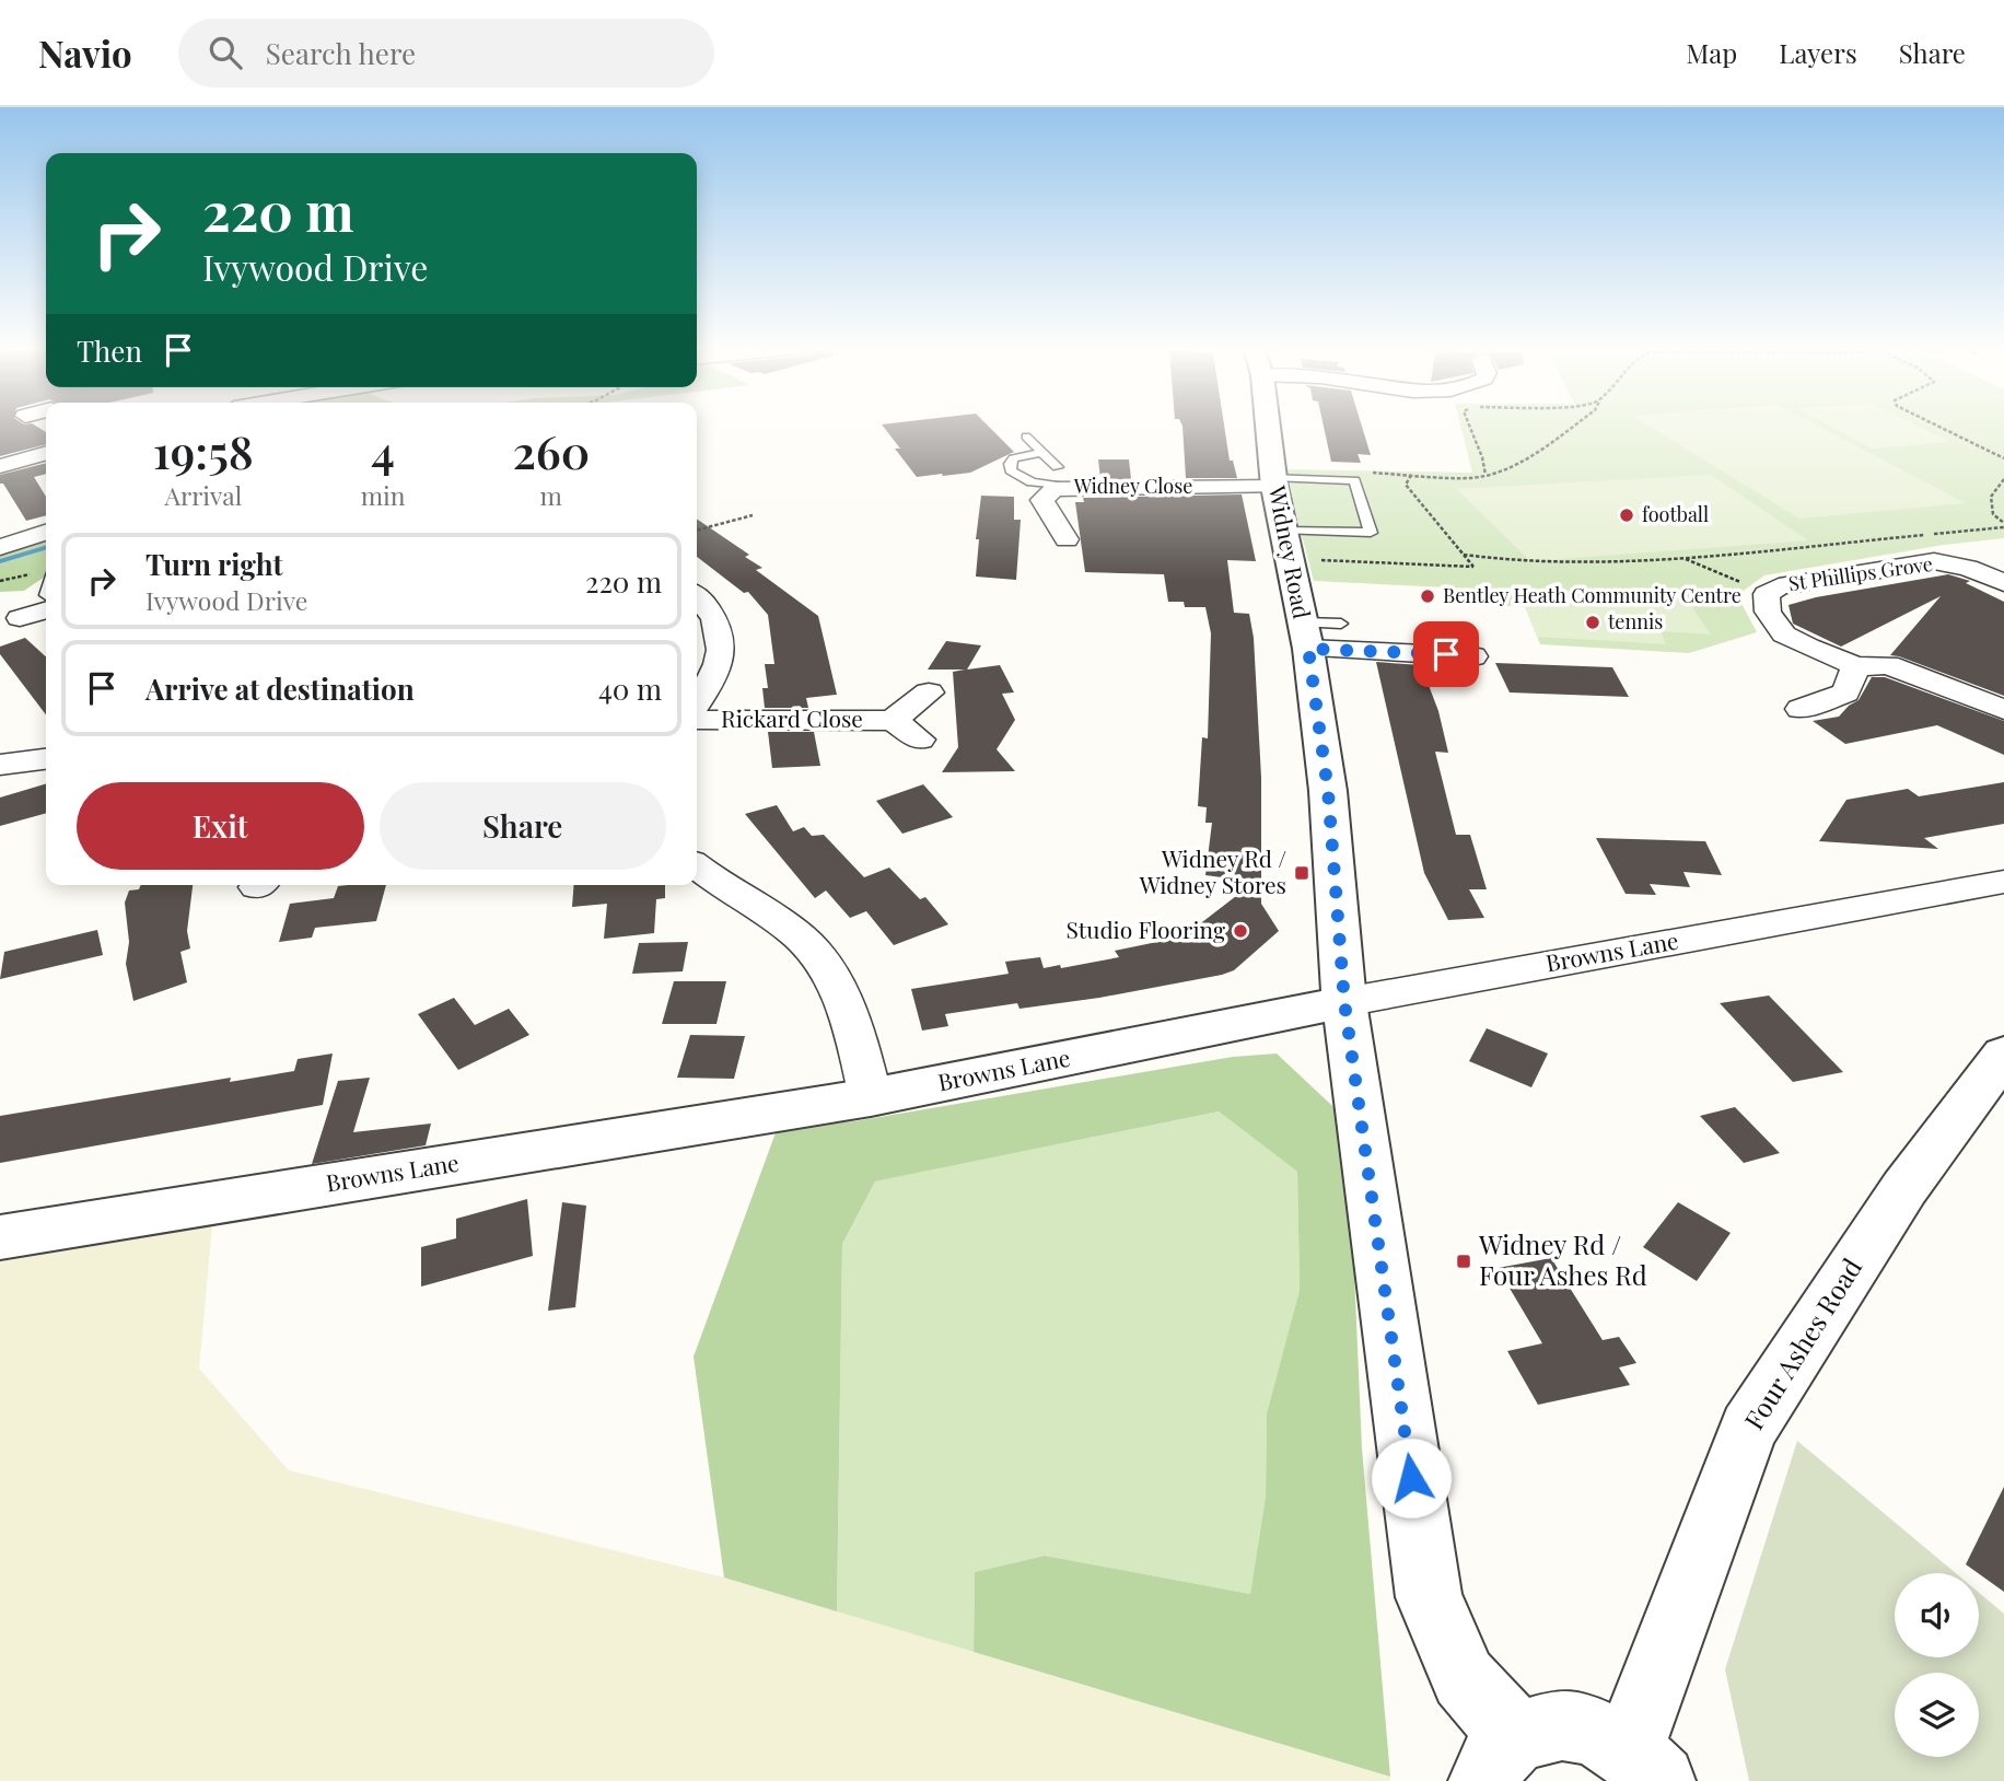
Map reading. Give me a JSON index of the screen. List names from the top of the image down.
{
  "streets": {
    "street": [
      "Widney Close",
      "Widney Road",
      "St Phillips Grove",
      "Rickard Close",
      "Browns Lane",
      "Four Ashes Road"
    ]
  },
  "crossings": [
    ["Widney Close", "Widney Road"],
    ["Widney Road", "Browns Lane"]
  ],
  "places": {
    "other": [
      "football",
      "Bentley Heath Community Centre",
      "tennis",
      "Studio Flooring"
    ],
    "transit": ["Widney Rd / Widney Stores", "Widney Rd / Four Ashes Rd"]
  },
  "page": {
    "header": "Navio",
    "search": "Search here",
    "nav": ["Map", "Layers", "Share"],
    "turn": ["220 m", "Ivywood Drive"],
    "then": "Then",
    "eta": [
      "19:58",
      "Arrival",
      "4",
      "min",
      "260",
      "m"
    ],
    "list": [
      {
        "name": "Turn right",
        "note": "Ivywood Drive",
        "value": "220 m"
      },
      {
        "name": "Arrive at destination",
        "value": "40 m"
      }
    ],
    "buttons": ["Exit", "Share"]
  }
}
